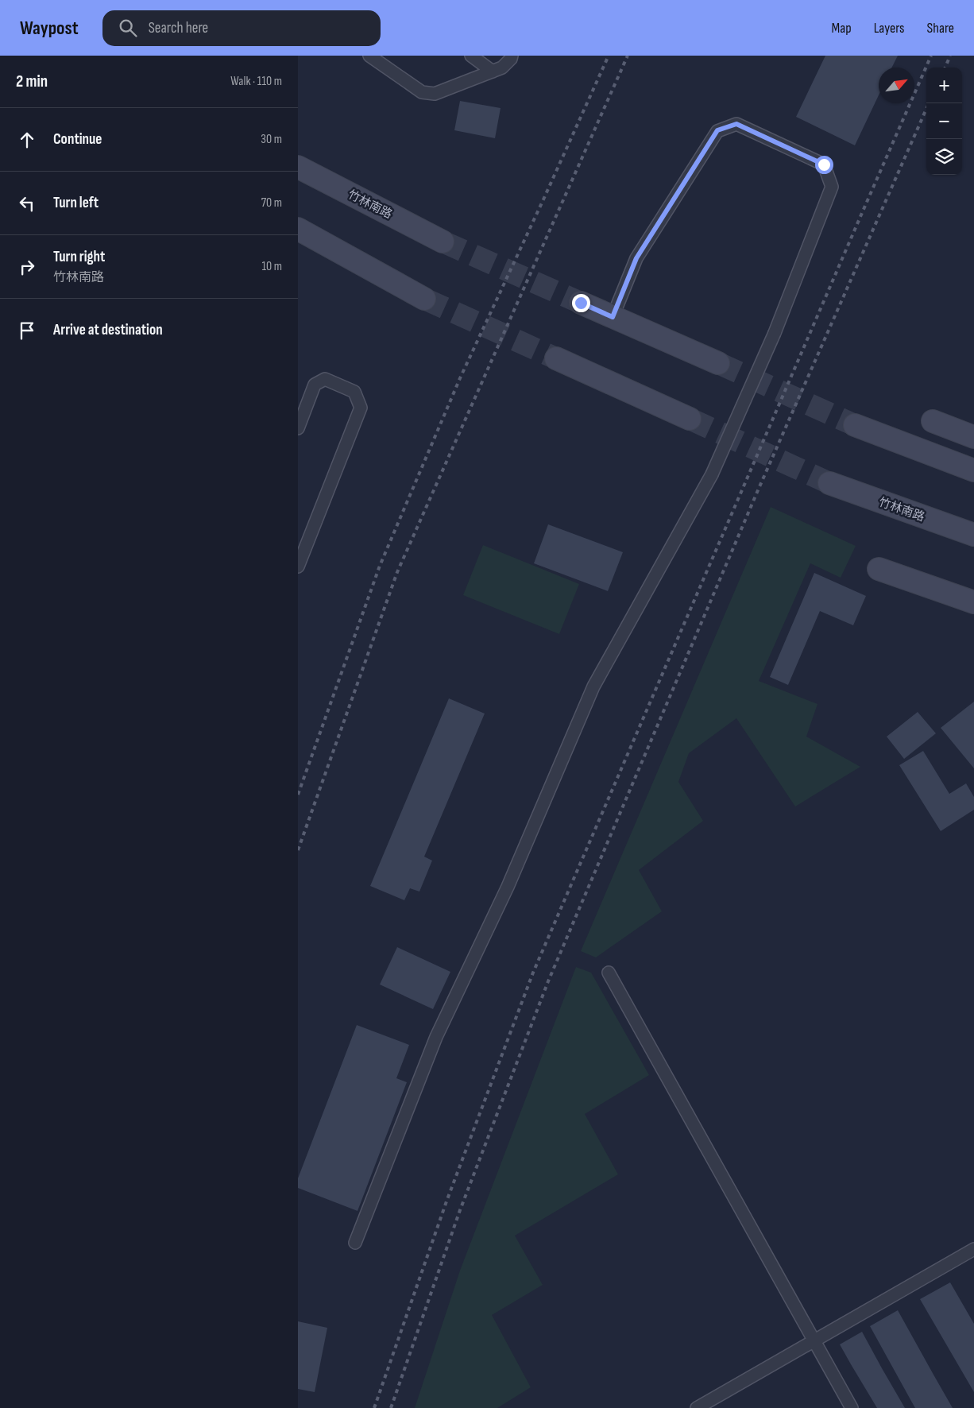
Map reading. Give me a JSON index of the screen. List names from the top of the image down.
{
  "streets": {
    "main road": ["竹林南路"]
  },
  "north": "top right",
  "page": {
    "header": "Waypost",
    "search": "Search here",
    "nav": ["Map", "Layers", "Share"],
    "heading": ["2 min", "Walk · 110 m"],
    "map_buttons": ["+", "−"],
    "list": [
      ["Continue", "30 m"],
      ["Turn left", "70 m"],
      ["Turn right", "竹林南路", "10 m"],
      "Arrive at destination"
    ]
  }
}
